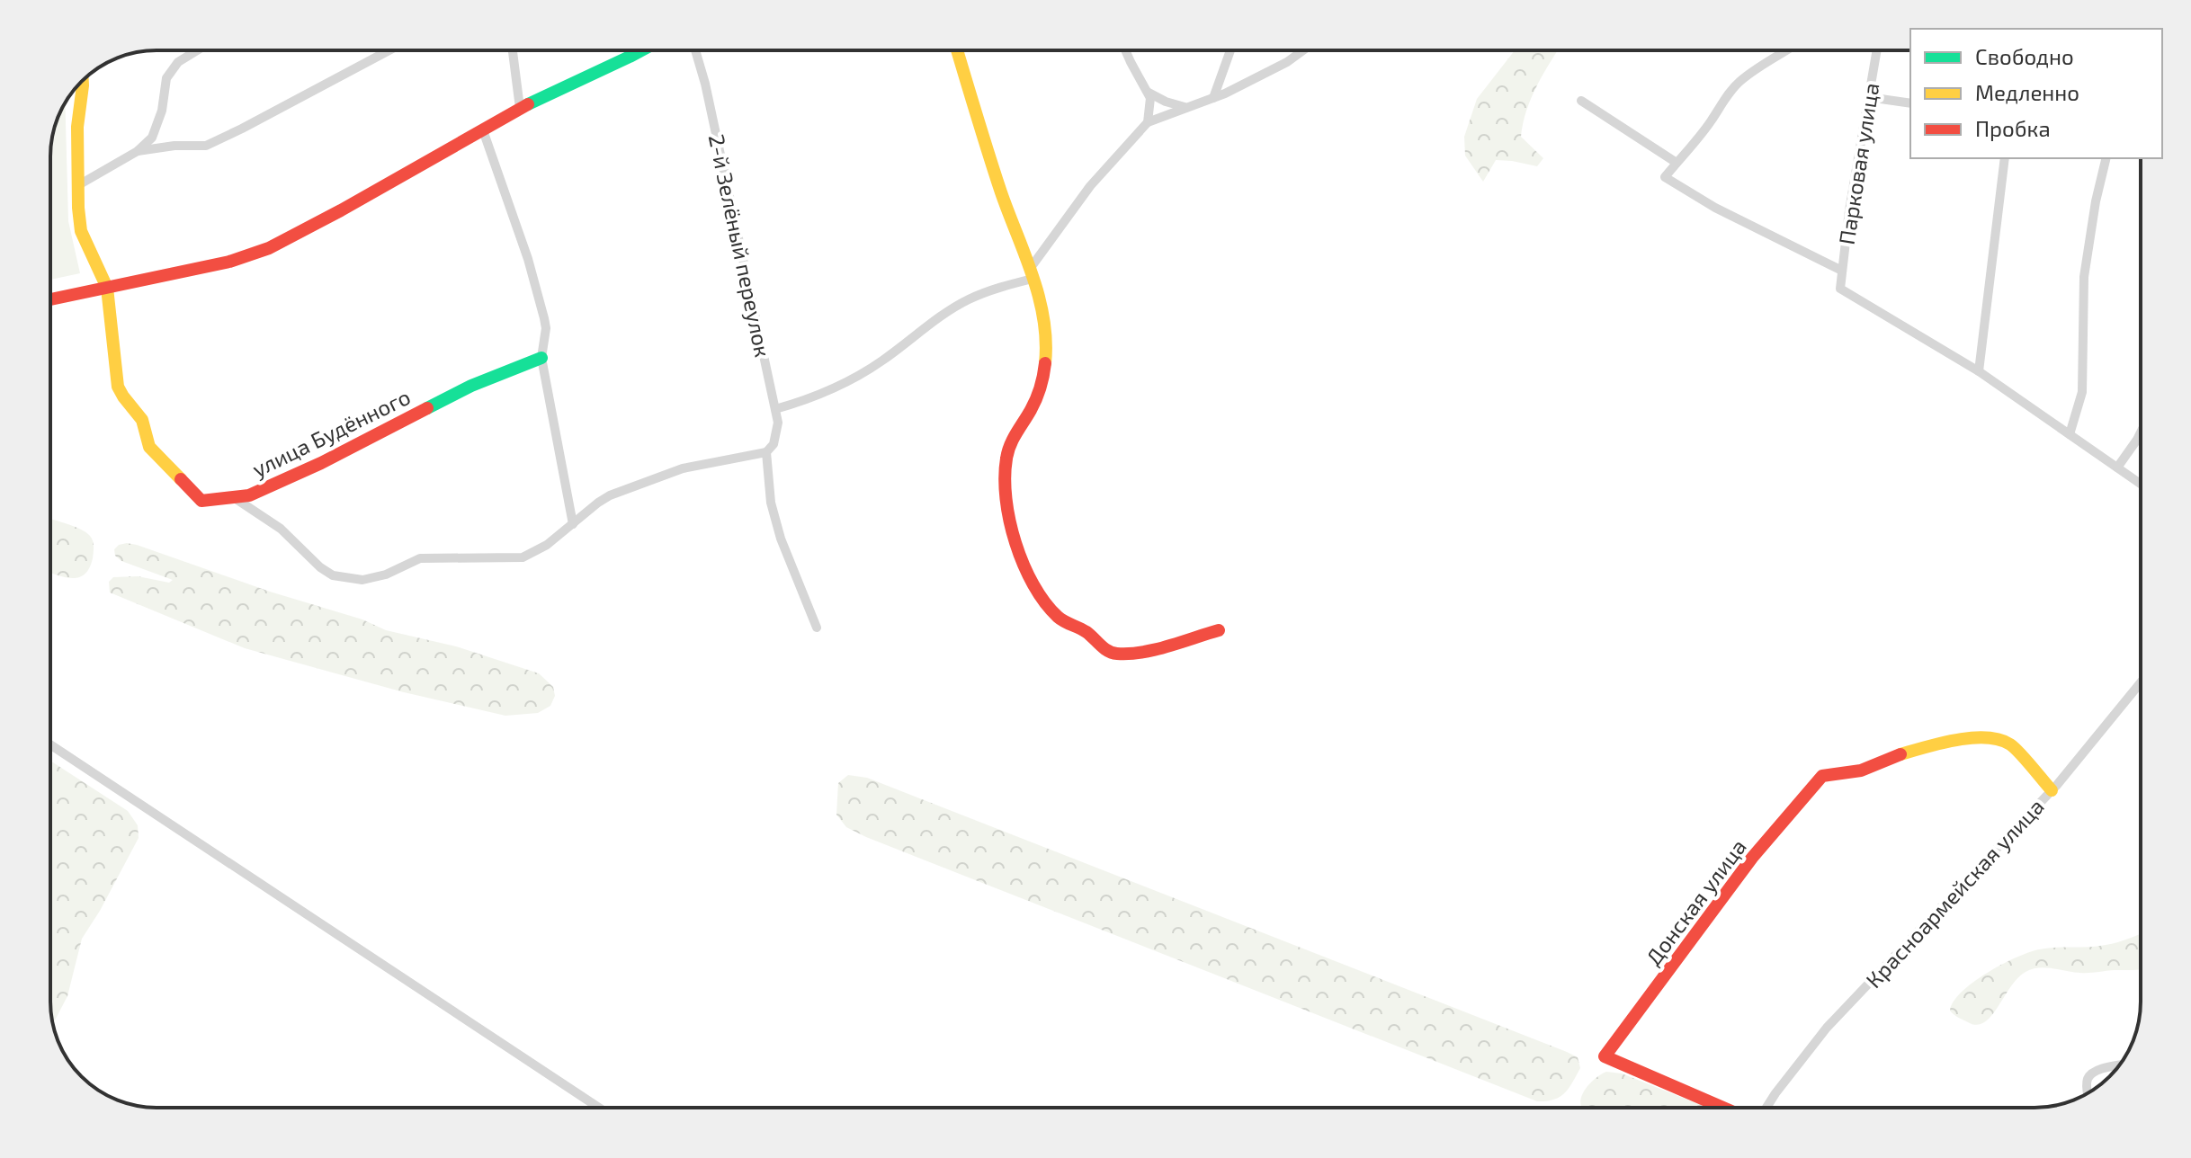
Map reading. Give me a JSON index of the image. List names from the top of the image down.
{
  "streets": {
    "street": [
      "Парковая улица",
      "2-й Зелёный переулок",
      "улица Будённого",
      "Красноармейская улица",
      "Донская улица"
    ]
  },
  "crossings": [
    ["Красноармейская улица", "Донская улица"]
  ],
  "legend": ["Свободно", "Медленно", "Пробка"]
}
